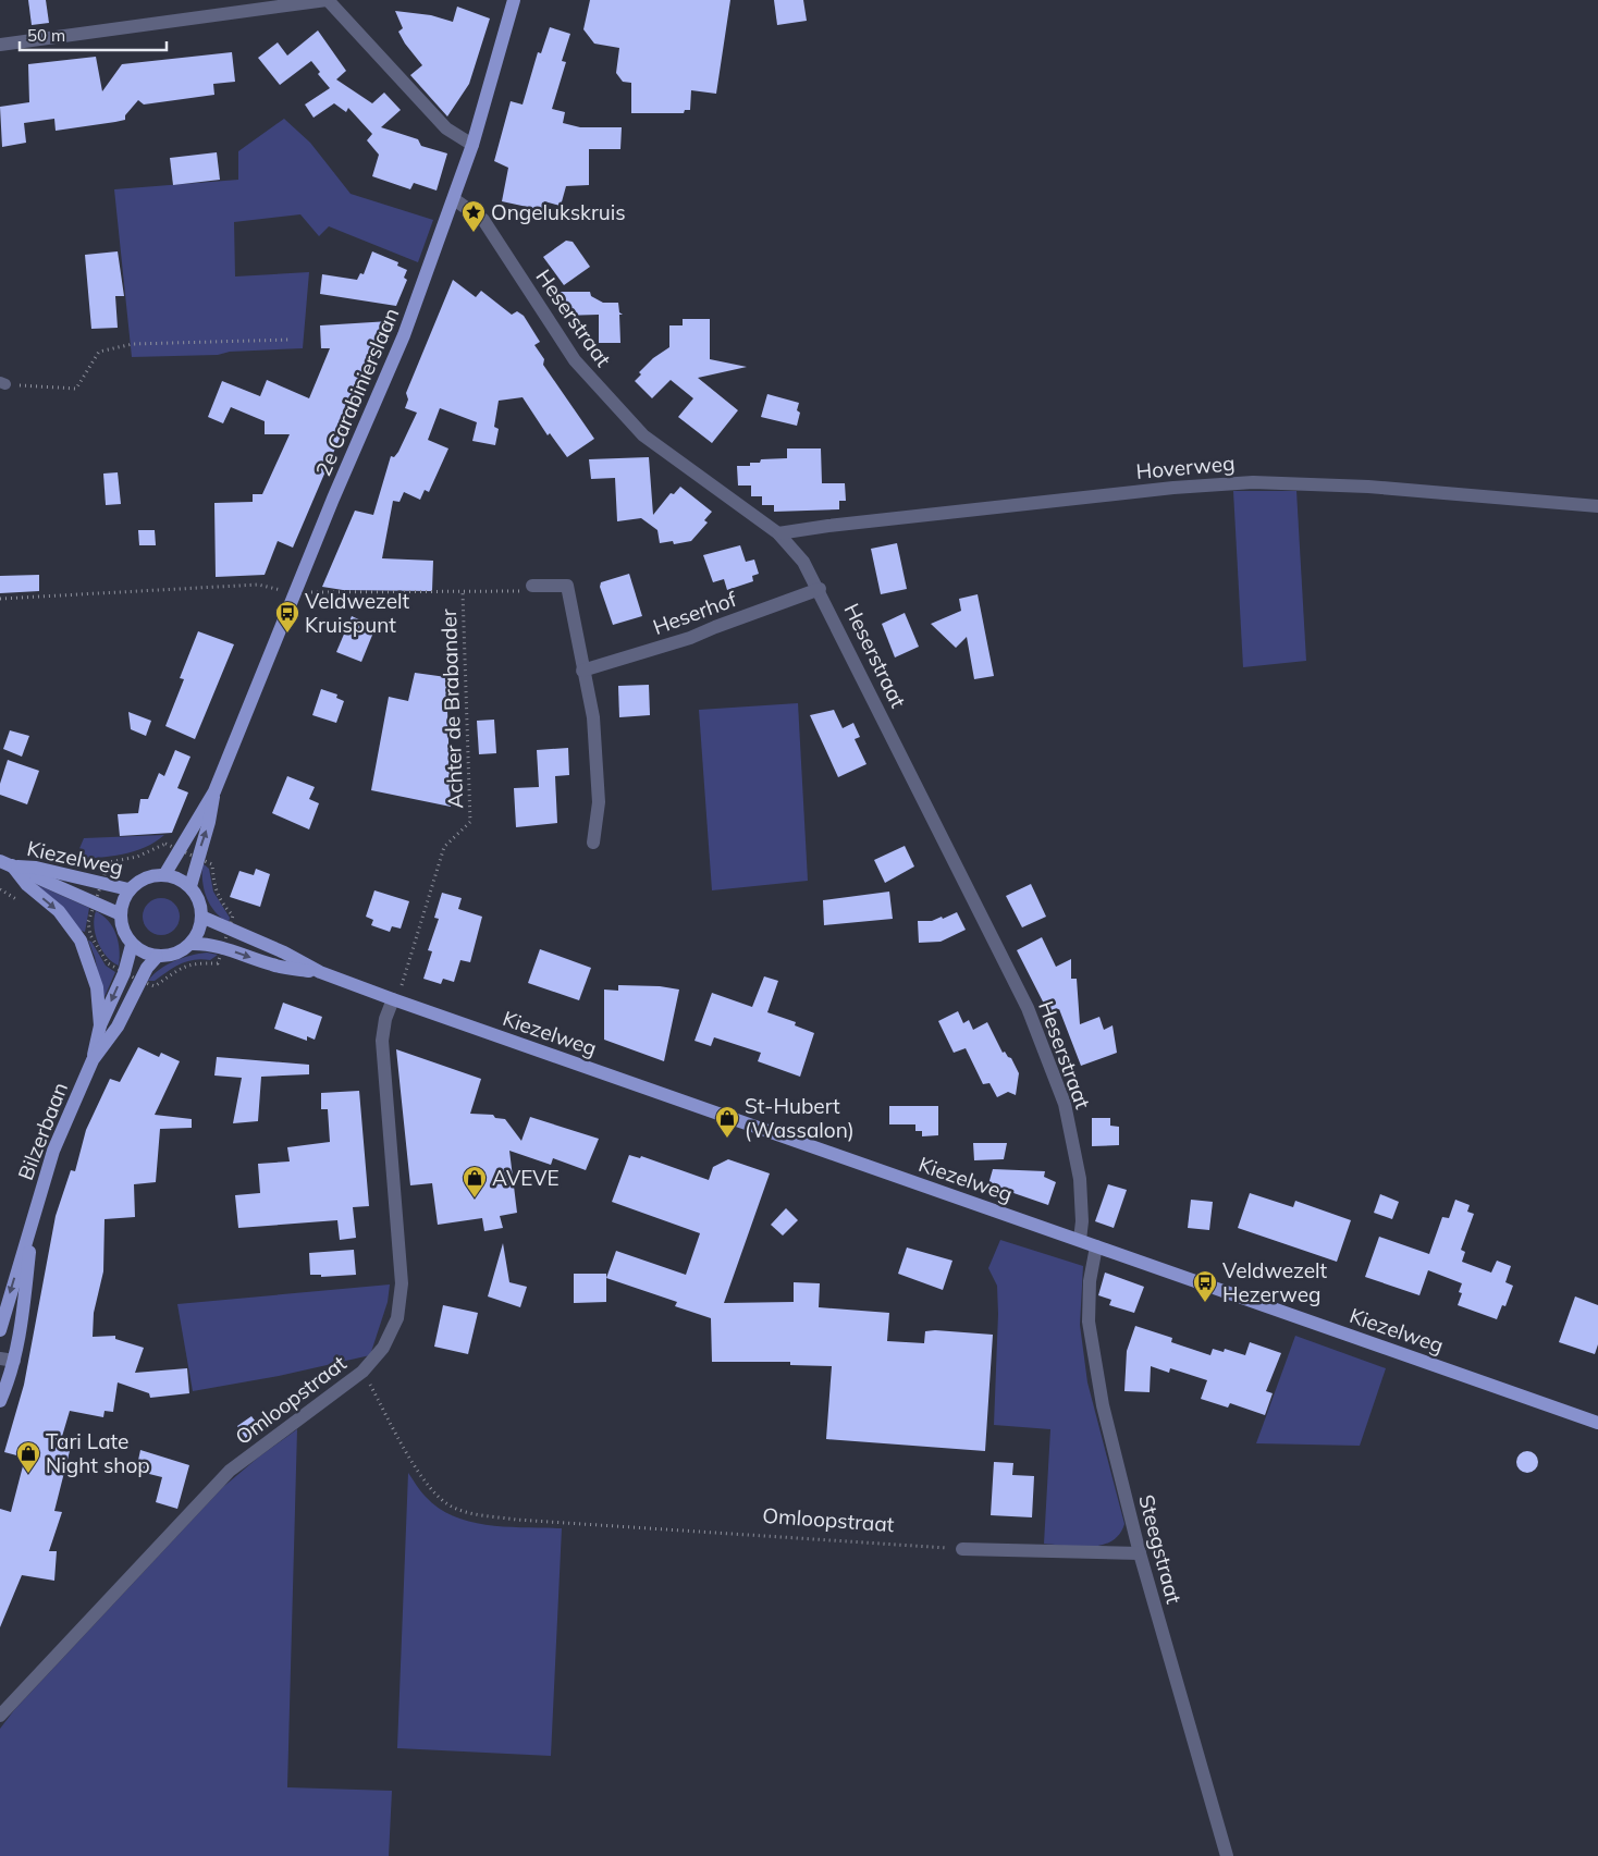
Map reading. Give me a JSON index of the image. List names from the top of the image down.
{
  "streets": {
    "main road": ["2e Carabinierslaan", "Kiezelweg", "Bilzerbaan"],
    "street": [
      "Heserstraat",
      "Hoverweg",
      "Heserhof",
      "Omloopstraat",
      "Steegstraat"
    ],
    "path": ["Achter de Brabander"]
  },
  "crossings": [
    ["Heserstraat", "2e Carabinierslaan"],
    ["Heserstraat", "Hoverweg"],
    ["Heserstraat", "Heserhof"],
    ["Heserstraat", "Kiezelweg"],
    ["2e Carabinierslaan", "Kiezelweg"],
    ["2e Carabinierslaan", "Bilzerbaan"],
    ["Achter de Brabander", "Kiezelweg"],
    ["Achter de Brabander", "Omloopstraat"],
    ["Kiezelweg", "Bilzerbaan"],
    ["Kiezelweg", "Omloopstraat"],
    ["Kiezelweg", "Steegstraat"]
  ],
  "places": {
    "place": ["Ongelukskruis"],
    "bus stop": ["Veldwezelt Kruispunt", "Veldwezelt Hezerweg"],
    "shop": ["St-Hubert (Wassalon)", "AVEVE", "Tari Late Night shop"]
  },
  "scale_bar": "50 m"
}
